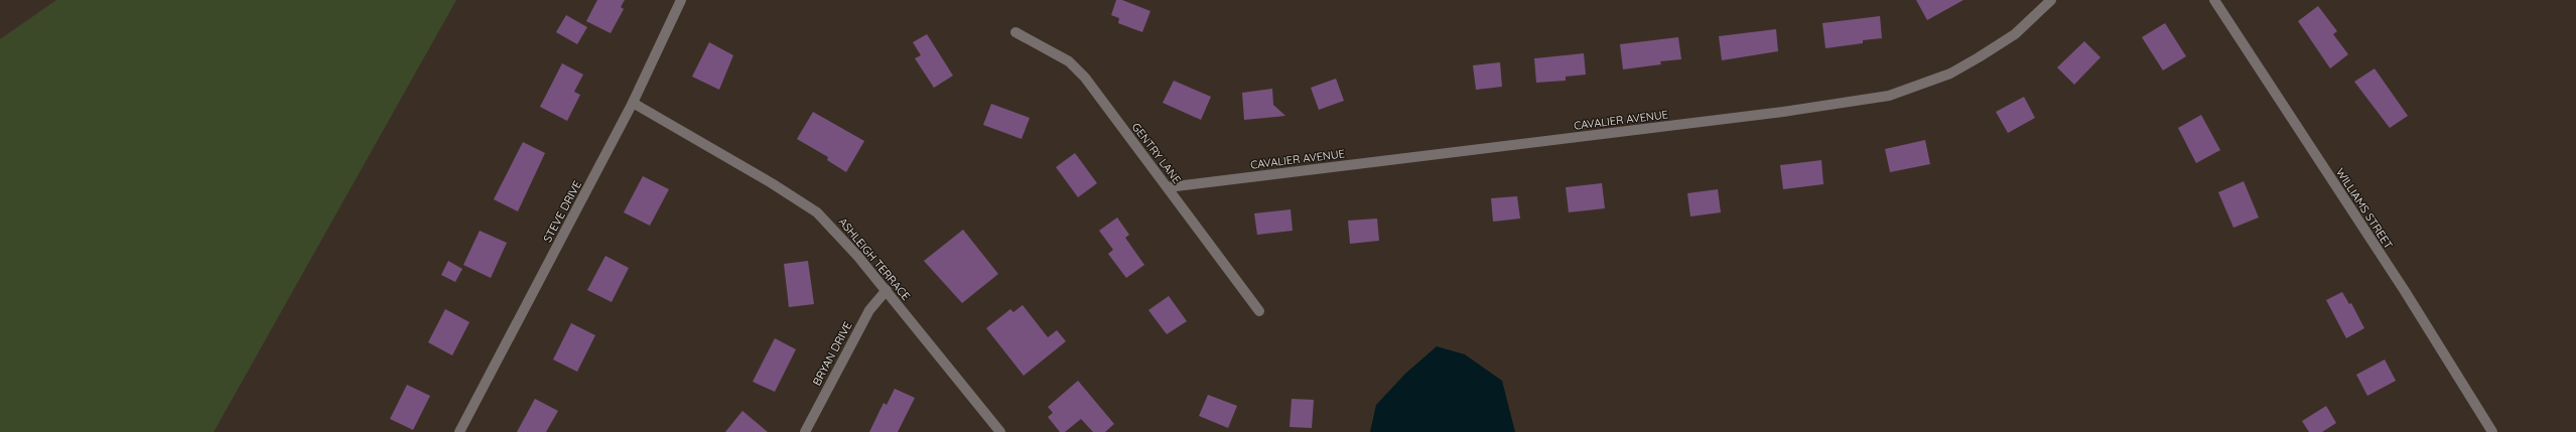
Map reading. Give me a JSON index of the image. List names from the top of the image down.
{
  "streets": {
    "street": [
      "CAVALIER AVENUE",
      "GENTRY LANE",
      "WILLIAMS STREET",
      "STEVE DRIVE",
      "ASHLEIGH TERRACE",
      "BRYAN DRIVE"
    ]
  },
  "crossings": [
    ["CAVALIER AVENUE", "GENTRY LANE"],
    ["STEVE DRIVE", "ASHLEIGH TERRACE"],
    ["ASHLEIGH TERRACE", "BRYAN DRIVE"]
  ]
}
